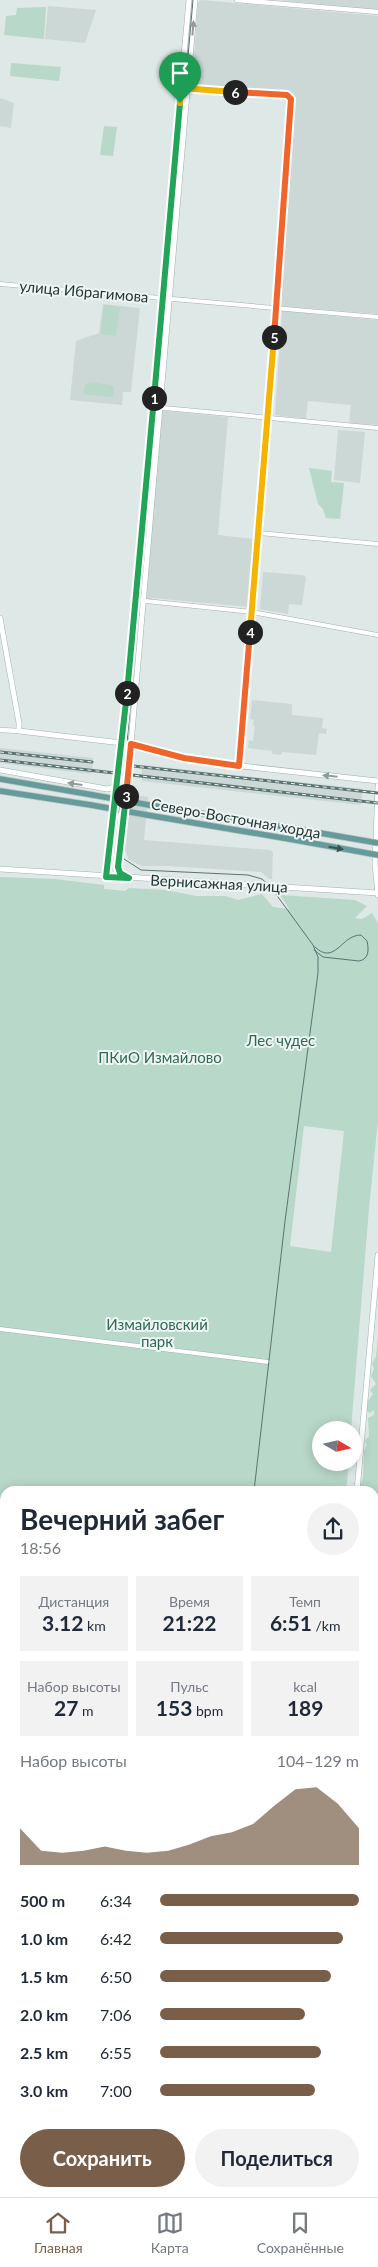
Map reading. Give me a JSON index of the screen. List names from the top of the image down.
{
  "streets": {
    "main road": ["Северо-Восточная хорда", "Вернисажная улица"],
    "street": ["улица Ибрагимова"]
  },
  "parks": ["Лес чудес", "ПКиО Измайлово", "Измайловский парк"],
  "north": "right",
  "page": {
    "pins": [
      "6",
      "5",
      "1",
      "4",
      "2",
      "3"
    ],
    "heading": ["Вечерний забег", "18:56"],
    "stats": [
      ["Дистанция", "3.12 km"],
      ["Время", "21:22"],
      ["Темп", "6:51 /km"],
      ["Набор высоты", "27 m"],
      ["Пульс", "153 bpm"],
      ["kcal", "189"]
    ],
    "chart": ["Набор высоты", "104–129 m"],
    "list": [
      {
        "name": "500 m",
        "note": "6:34"
      },
      {
        "name": "1.0 km",
        "note": "6:42"
      },
      {
        "name": "1.5 km",
        "note": "6:50"
      },
      {
        "name": "2.0 km",
        "note": "7:06"
      },
      {
        "name": "2.5 km",
        "note": "6:55"
      },
      {
        "name": "3.0 km",
        "note": "7:00"
      }
    ],
    "buttons": ["Сохранить", "Поделиться"],
    "tabs": ["Главная", "Карта", "Сохранённые"]
  }
}
